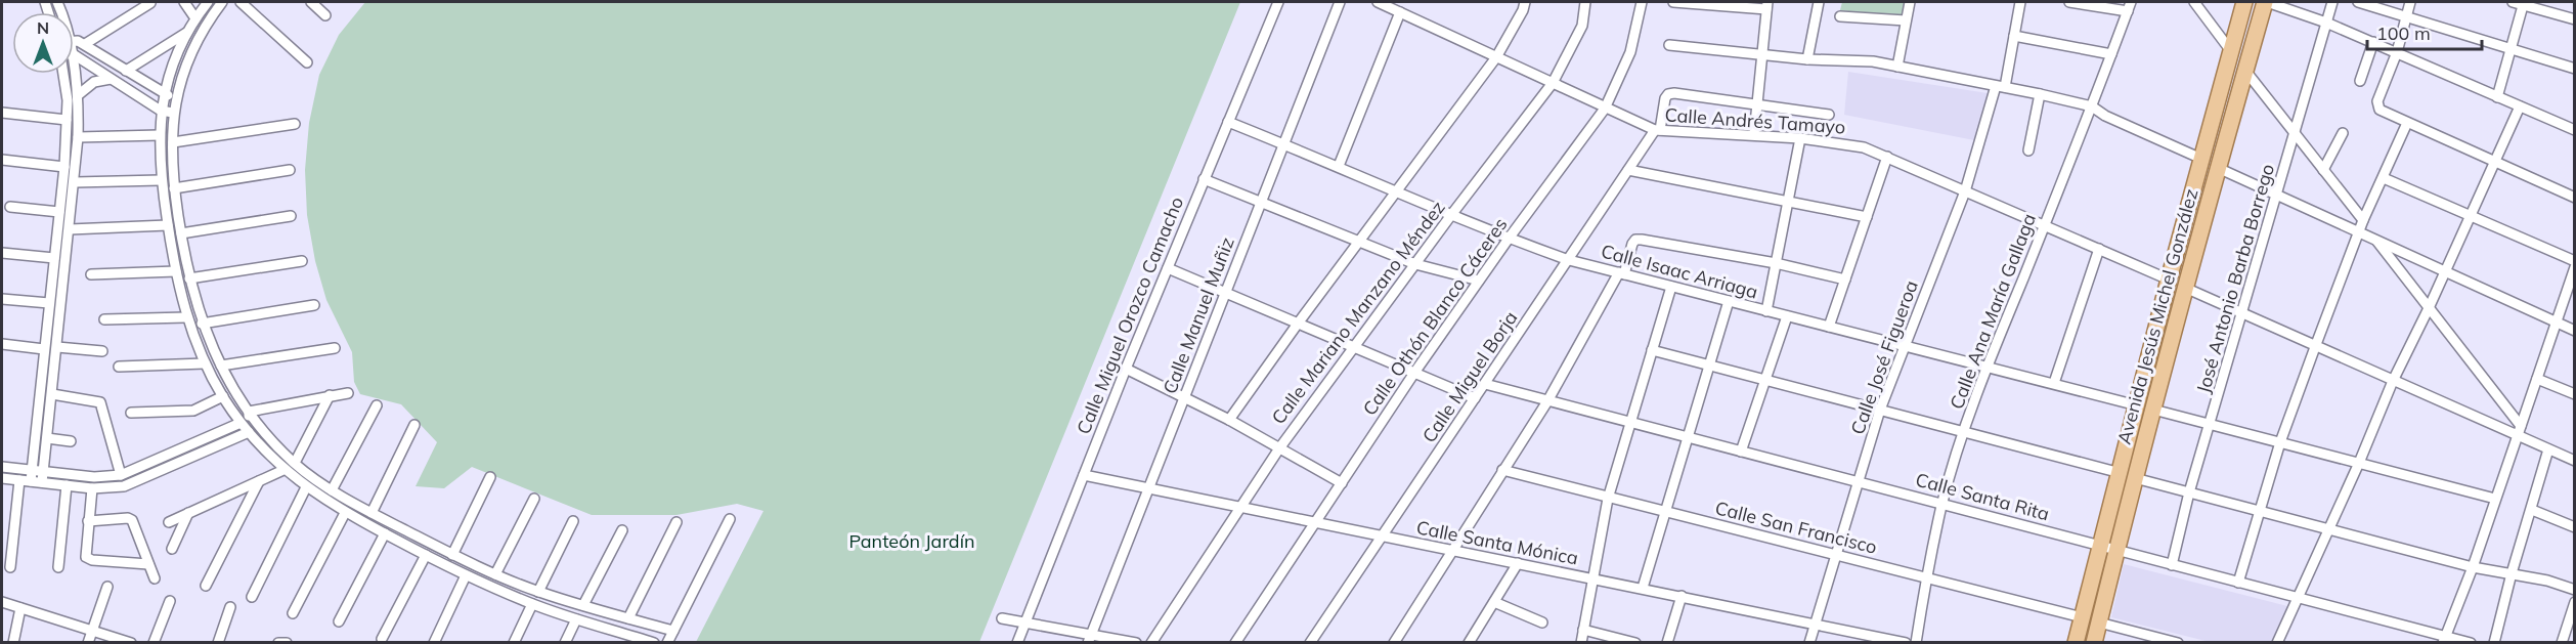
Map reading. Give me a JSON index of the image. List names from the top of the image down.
{
  "streets": {
    "main road": ["Avenida Jesús Michel González"],
    "street": [
      "Calle Andrés Tamayo",
      "Calle Isaac Arriaga",
      "José Antonio Barba Borrego",
      "Calle Ana María Gallaga",
      "Calle Mariano Manzano Méndez",
      "Calle Miguel Orozco Camacho",
      "Calle Manuel Muñiz",
      "Calle Othón Blanco Cáceres",
      "Calle José Figueroa",
      "Calle Miguel Borja",
      "Calle Santa Rita",
      "Calle San Francisco",
      "Calle Santa Mónica"
    ]
  },
  "crossings": [
    ["Calle Andrés Tamayo", "Calle Ana María Gallaga"],
    ["Calle Andrés Tamayo", "Calle Mariano Manzano Méndez"],
    ["Calle Andrés Tamayo", "Calle Othón Blanco Cáceres"],
    ["Calle Andrés Tamayo", "Avenida Jesús Michel González"],
    ["Calle Andrés Tamayo", "Calle José Figueroa"],
    ["Calle Andrés Tamayo", "Calle Miguel Borja"],
    ["Calle Isaac Arriaga", "José Antonio Barba Borrego"],
    ["Calle Isaac Arriaga", "Calle Ana María Gallaga"],
    ["Calle Isaac Arriaga", "Calle Mariano Manzano Méndez"],
    ["Calle Isaac Arriaga", "Calle Miguel Orozco Camacho"],
    ["Calle Isaac Arriaga", "Calle Manuel Muñiz"],
    ["Calle Isaac Arriaga", "Calle Othón Blanco Cáceres"],
    ["Calle Isaac Arriaga", "Avenida Jesús Michel González"],
    ["Calle Isaac Arriaga", "Calle José Figueroa"],
    ["Calle Isaac Arriaga", "Calle Miguel Borja"],
    ["José Antonio Barba Borrego", "Calle Santa Rita"],
    ["Calle Ana María Gallaga", "Calle Santa Rita"],
    ["Calle Ana María Gallaga", "Calle San Francisco"],
    ["Calle Mariano Manzano Méndez", "Calle Santa Mónica"],
    ["Calle Miguel Orozco Camacho", "Calle Santa Mónica"],
    ["Calle Manuel Muñiz", "Calle Santa Mónica"],
    ["Calle Othón Blanco Cáceres", "Calle Santa Mónica"],
    ["Avenida Jesús Michel González", "Calle Santa Rita"],
    ["Avenida Jesús Michel González", "Calle San Francisco"],
    ["Calle José Figueroa", "Calle Santa Rita"],
    ["Calle José Figueroa", "Calle San Francisco"],
    ["Calle José Figueroa", "Calle Santa Mónica"],
    ["Calle Miguel Borja", "Calle Santa Rita"],
    ["Calle Miguel Borja", "Calle Santa Mónica"]
  ],
  "parks": ["Panteón Jardín"],
  "scale_bar": "100 m",
  "north": "top"
}
